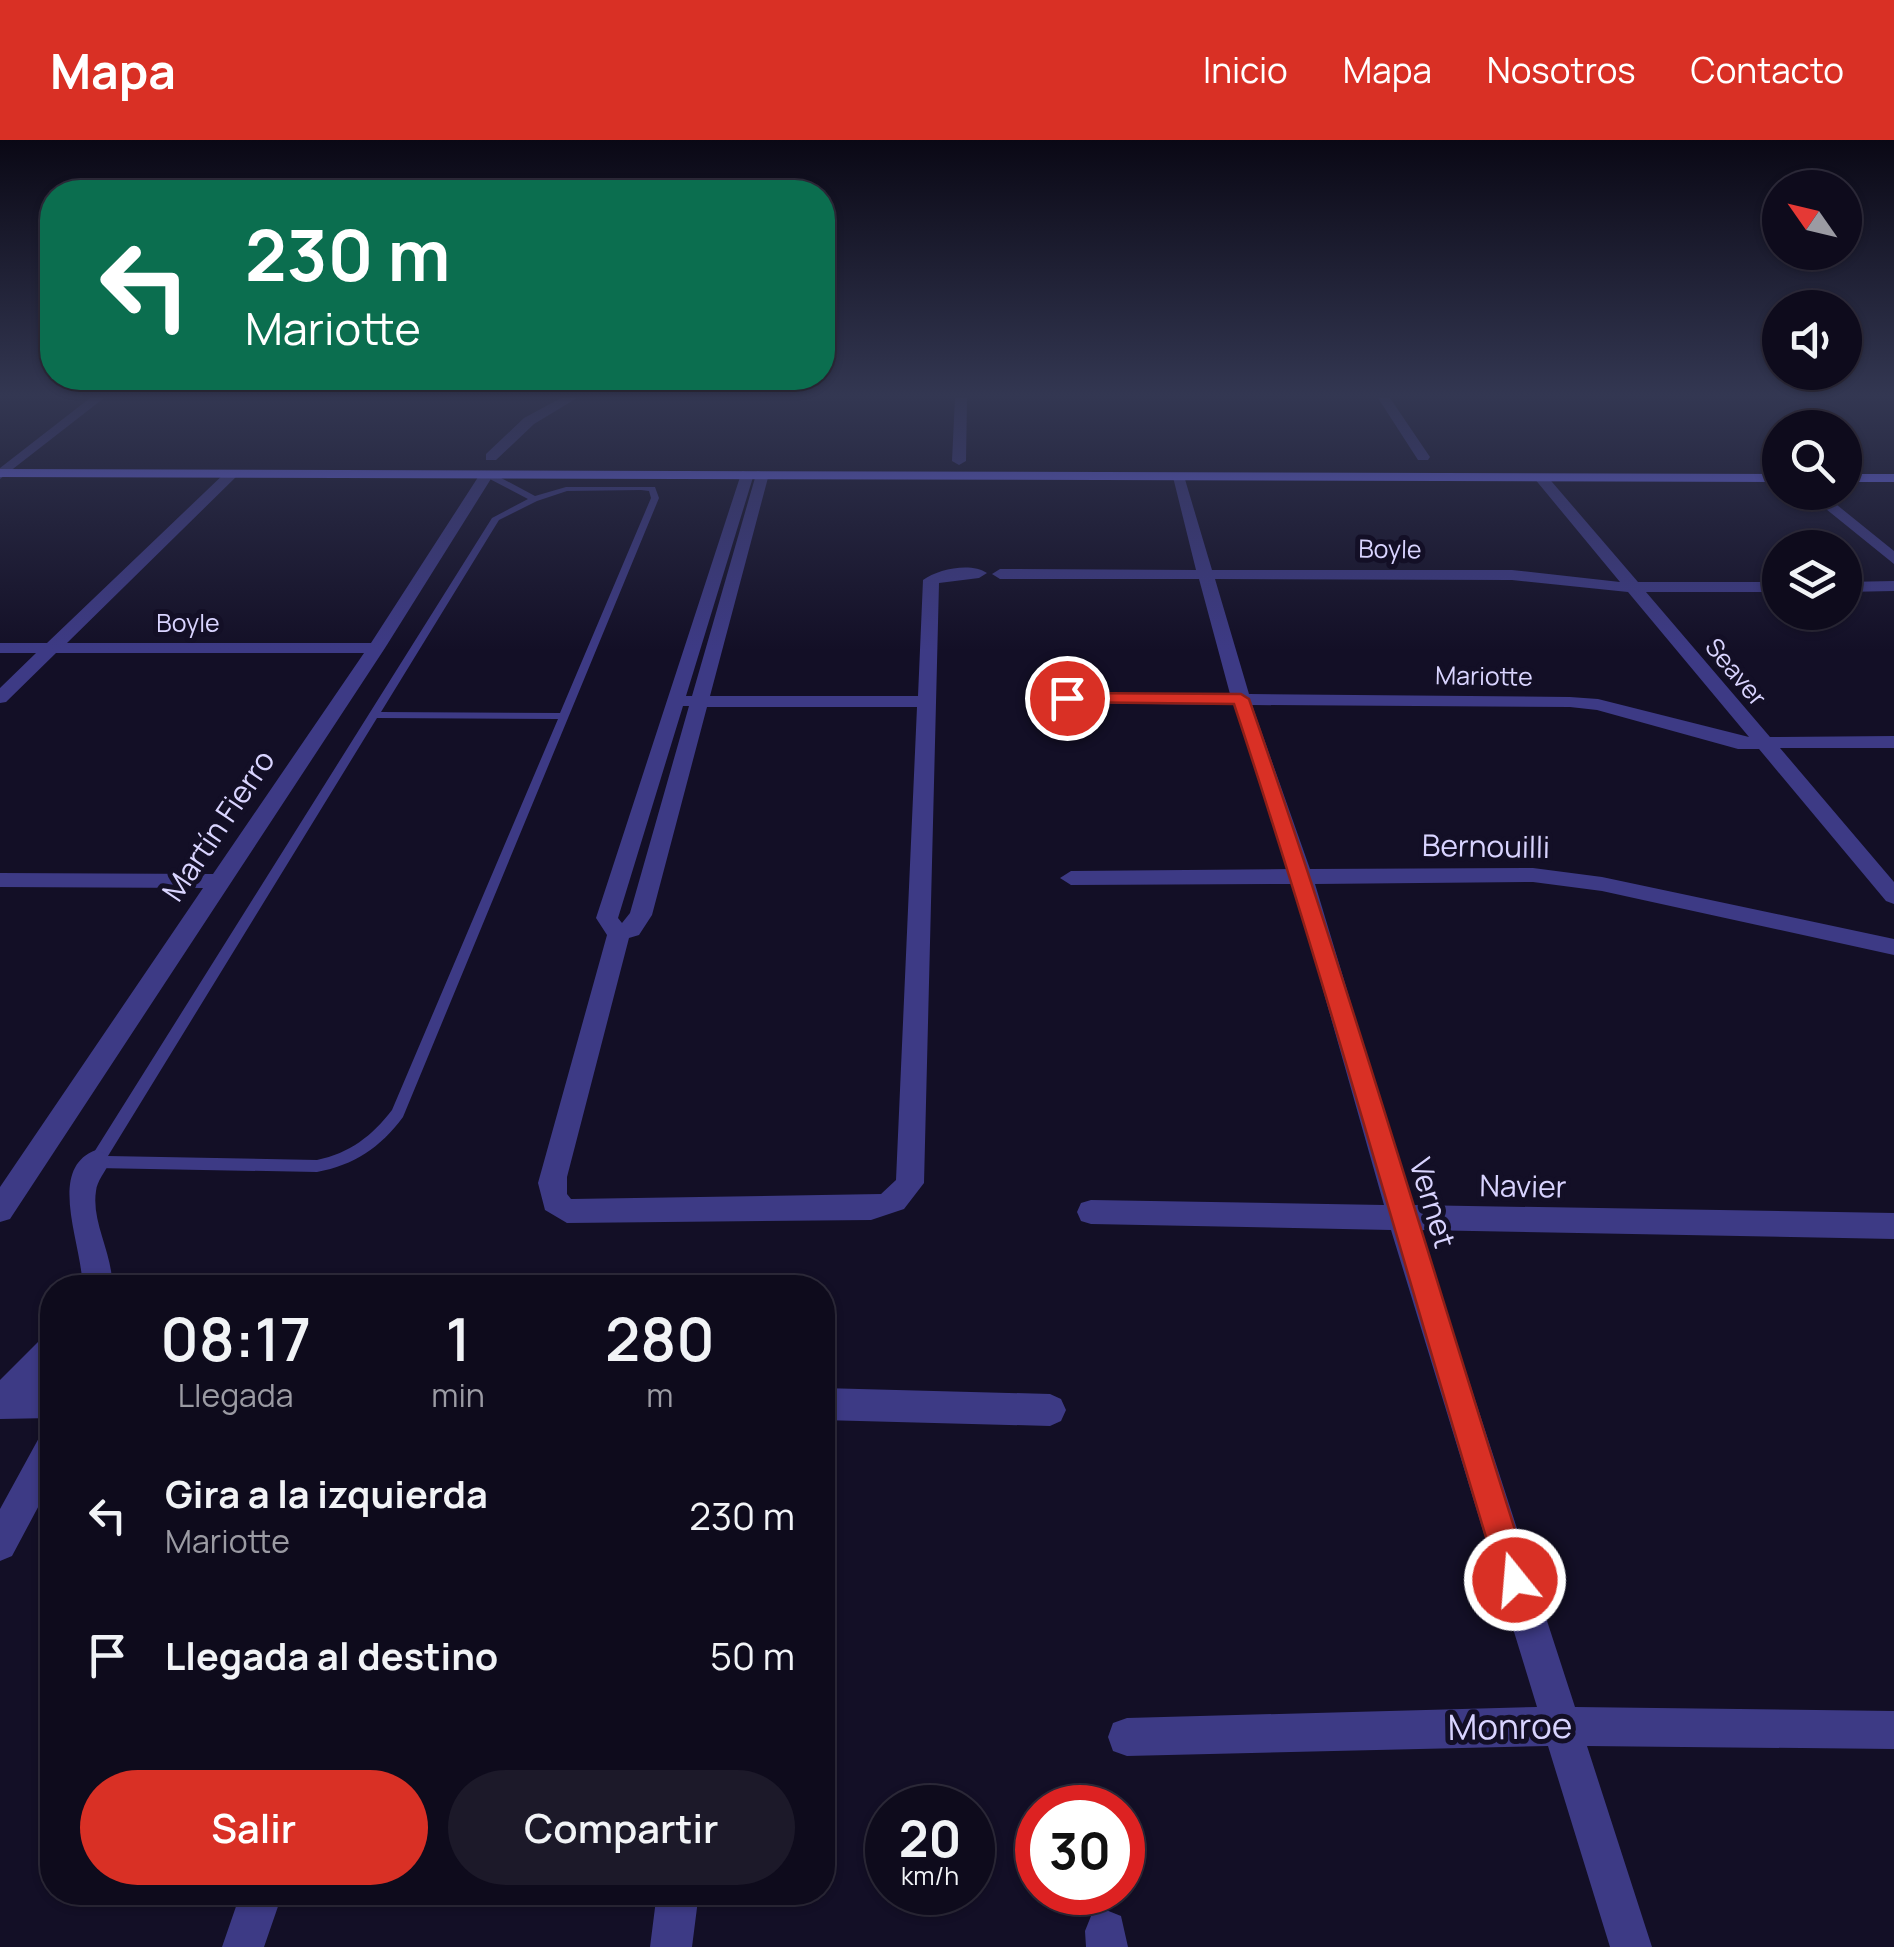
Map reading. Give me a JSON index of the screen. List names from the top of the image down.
{
  "streets": {
    "street": [
      "Boyle",
      "Seaver",
      "Mariotte",
      "Martín Fierro",
      "Bernouilli",
      "Navier",
      "Vernet",
      "Monroe"
    ]
  },
  "crossings": [
    ["Boyle", "Seaver"],
    ["Boyle", "Martín Fierro"],
    ["Boyle", "Vernet"],
    ["Seaver", "Mariotte"],
    ["Mariotte", "Vernet"],
    ["Bernouilli", "Vernet"],
    ["Navier", "Vernet"],
    ["Vernet", "Monroe"]
  ],
  "north": "top left",
  "page": {
    "header": "Mapa",
    "nav": [
      "Inicio",
      "Mapa",
      "Nosotros",
      "Contacto"
    ],
    "turn": ["230 m", "Mariotte"],
    "eta": [
      "08:17",
      "Llegada",
      "1",
      "min",
      "280",
      "m"
    ],
    "list": [
      {
        "name": "Gira a la izquierda",
        "note": "Mariotte",
        "value": "230 m"
      },
      {
        "name": "Llegada al destino",
        "value": "50 m"
      }
    ],
    "buttons": ["Salir", "Compartir"],
    "speed": "20 km/h",
    "limit": "30"
  }
}
